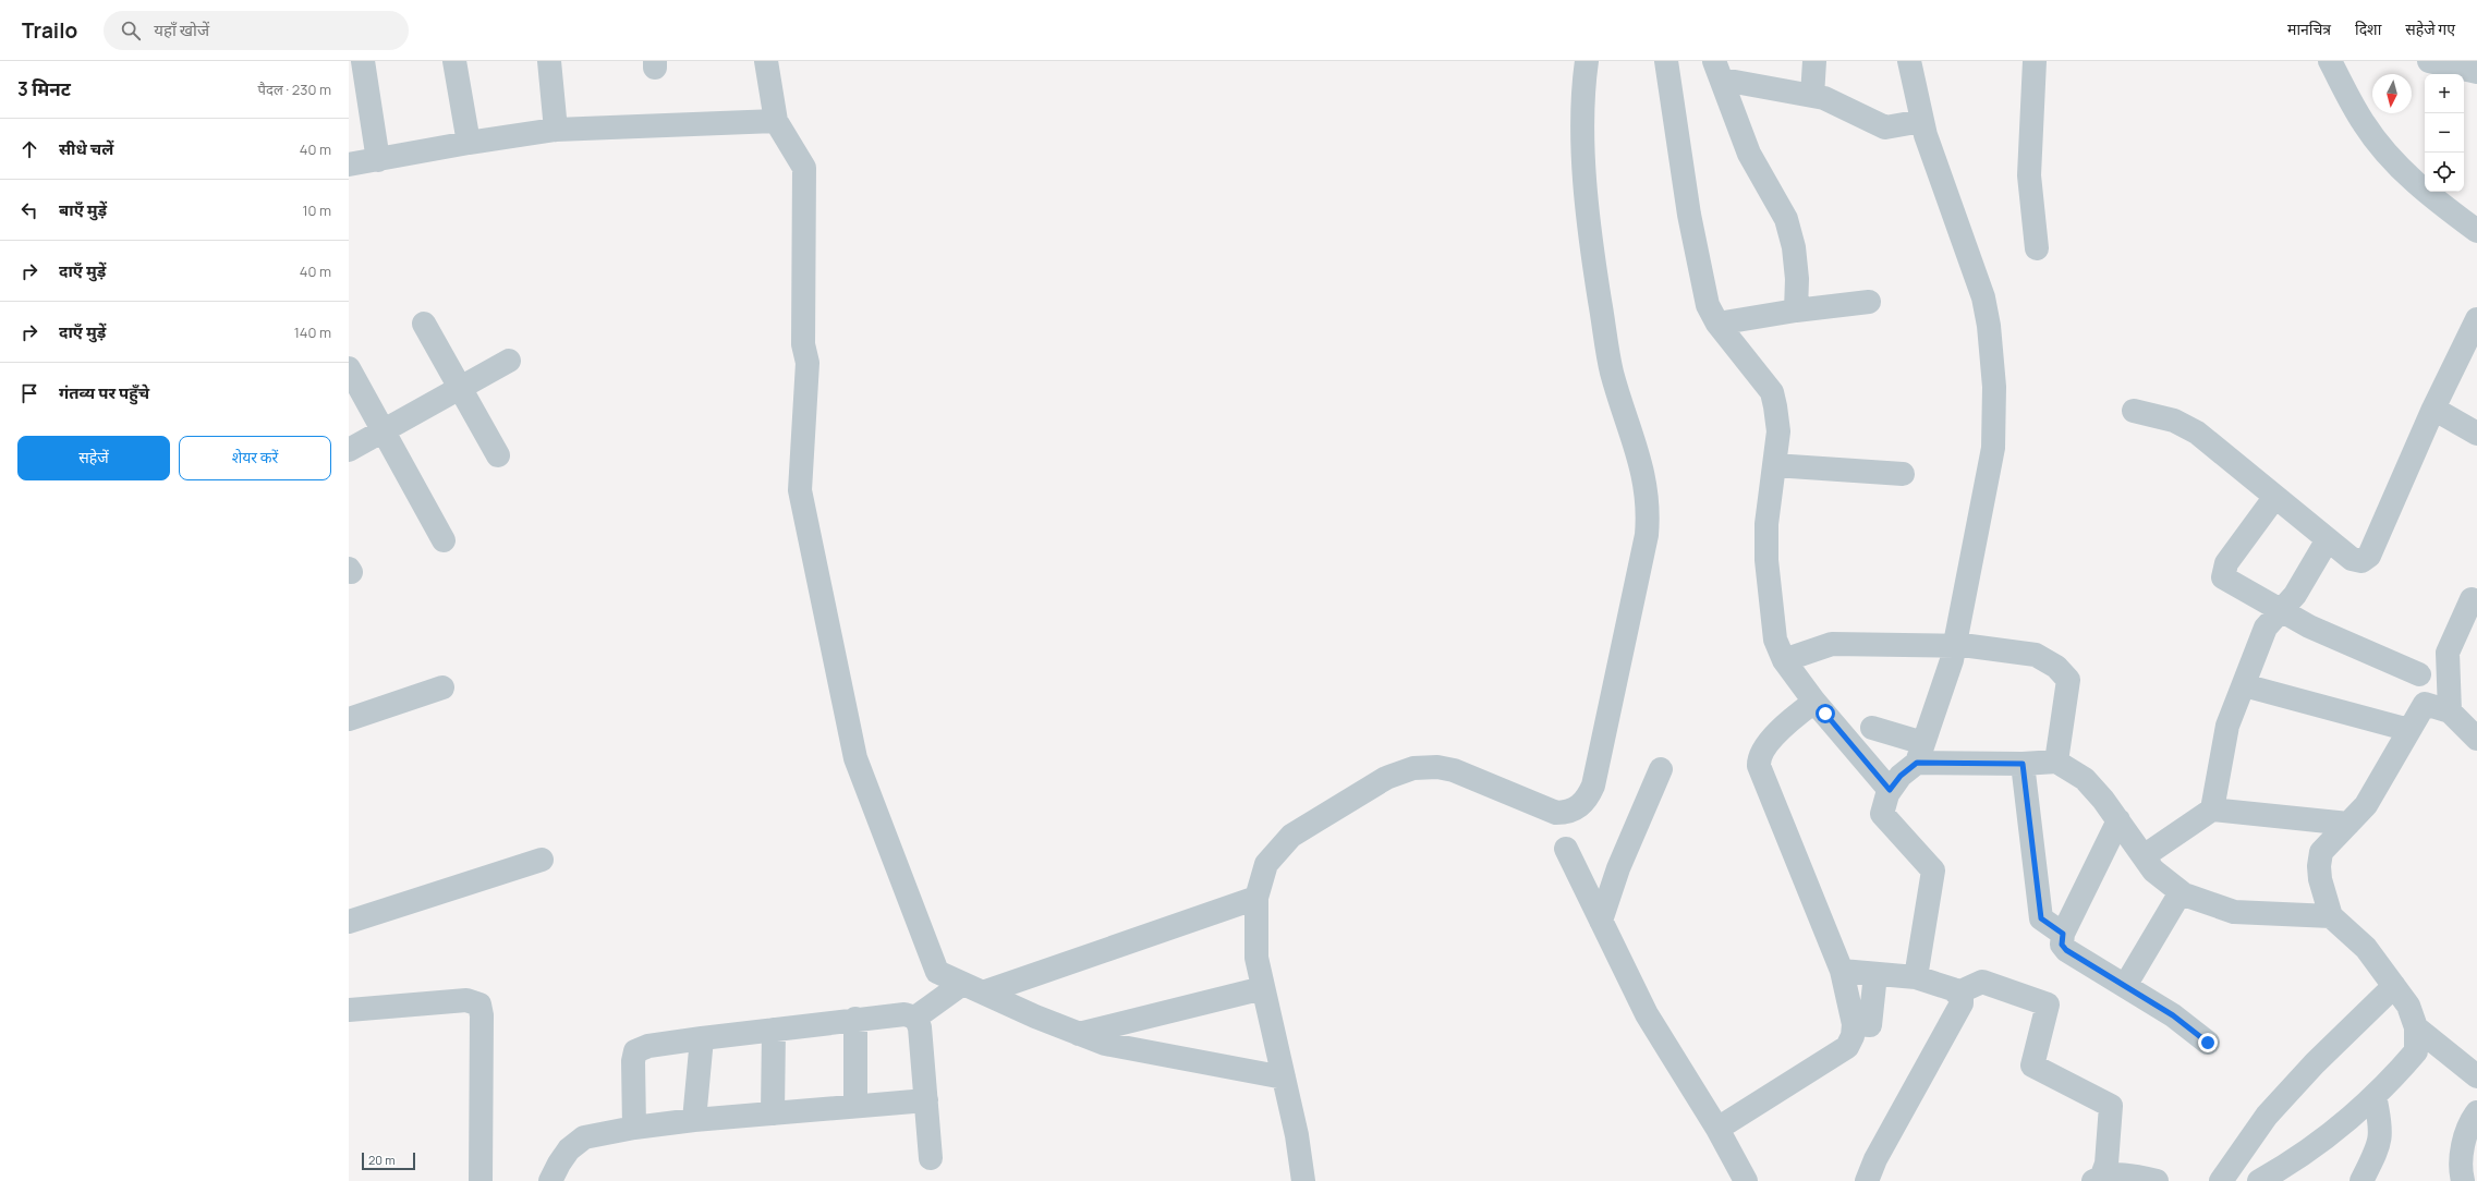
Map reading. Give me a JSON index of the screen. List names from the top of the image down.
{
  "scale_bar": "20 m",
  "north": "bottom",
  "page": {
    "header": "Trailo",
    "search": "यहाँ खोजें",
    "nav": ["मानचित्र", "दिशा", "सहेजे गए"],
    "heading": ["3 मिनट", "पैदल · 230 m"],
    "map_buttons": ["+", "−"],
    "list": [
      ["सीधे चलें", "40 m"],
      ["बाएँ मुड़ें", "10 m"],
      ["दाएँ मुड़ें", "40 m"],
      ["दाएँ मुड़ें", "140 m"],
      "गंतव्य पर पहुँचे"
    ],
    "buttons": ["सहेजें", "शेयर करें"],
    "scale": "20 m"
  }
}
